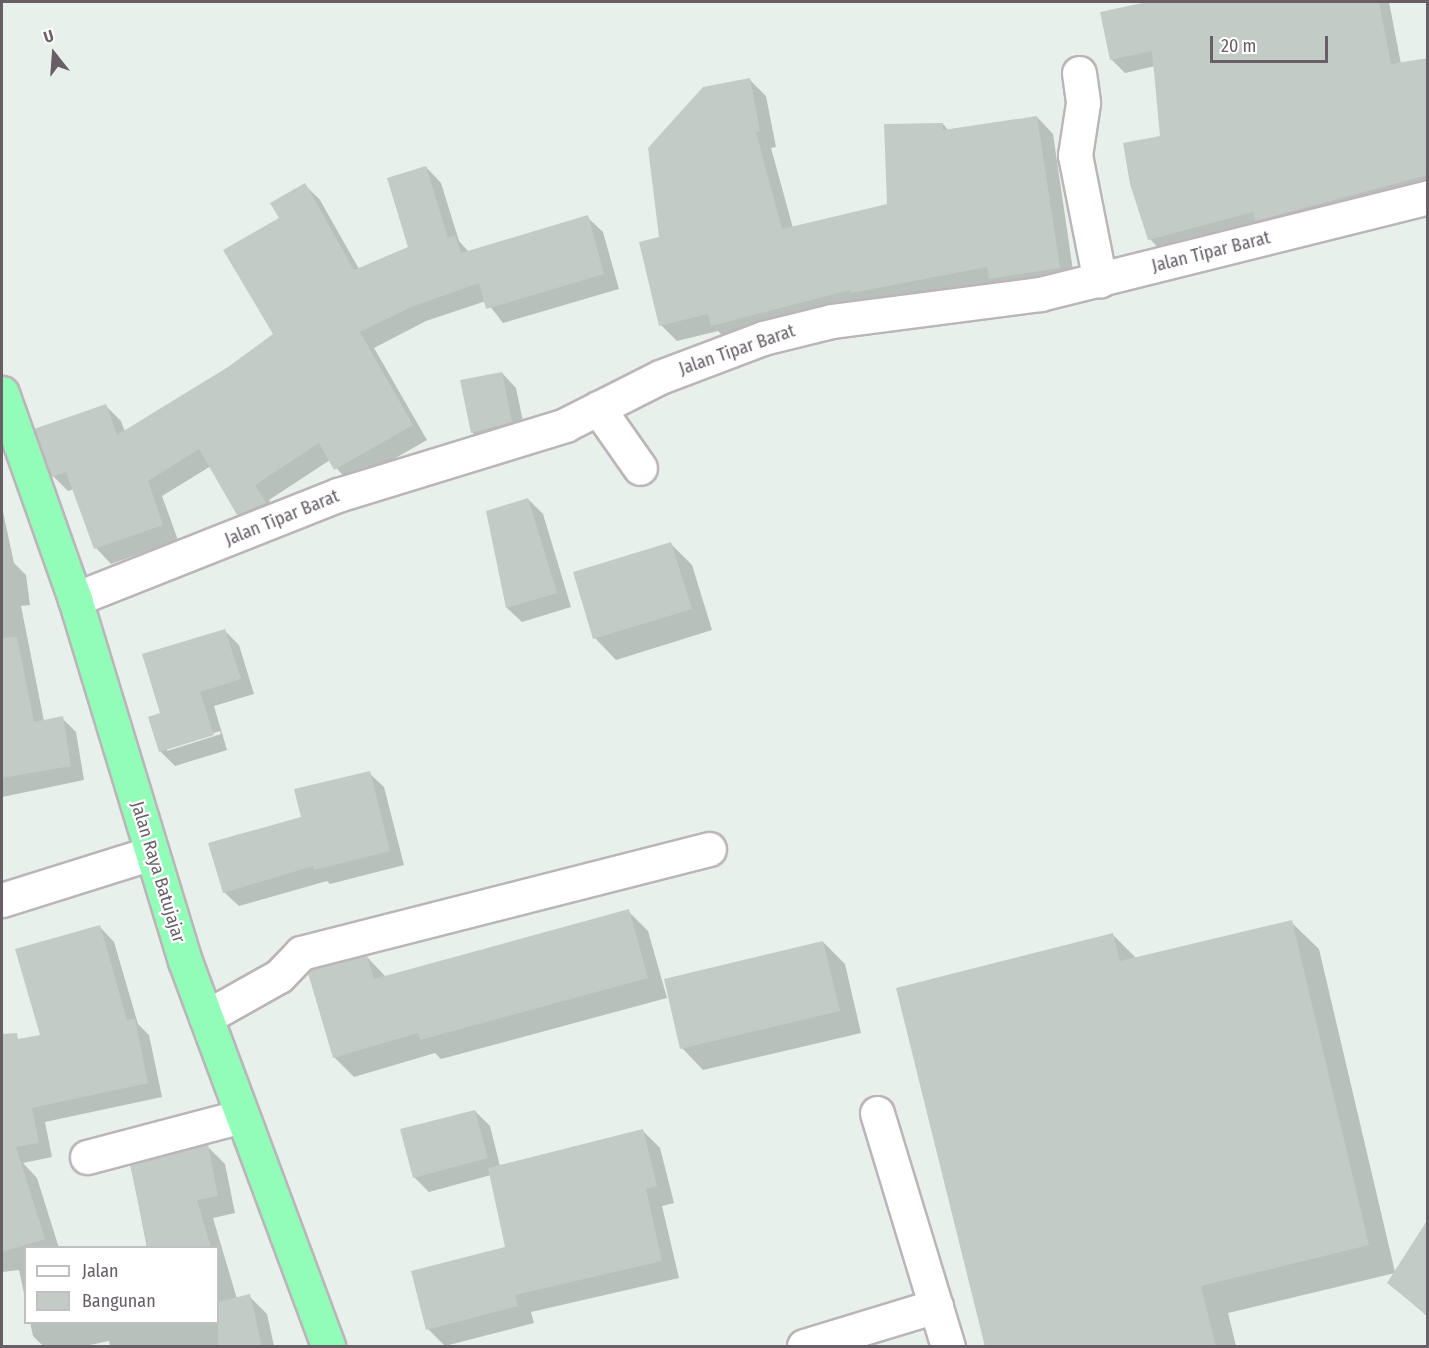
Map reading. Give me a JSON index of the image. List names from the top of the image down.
{
  "streets": {
    "highway": ["Jalan Raya Batujajar"],
    "street": ["Jalan Tipar Barat"]
  },
  "crossings": [
    ["Jalan Tipar Barat", "Jalan Raya Batujajar"]
  ],
  "legend": ["Jalan", "Bangunan"],
  "scale_bar": "20 m",
  "north": "top"
}
